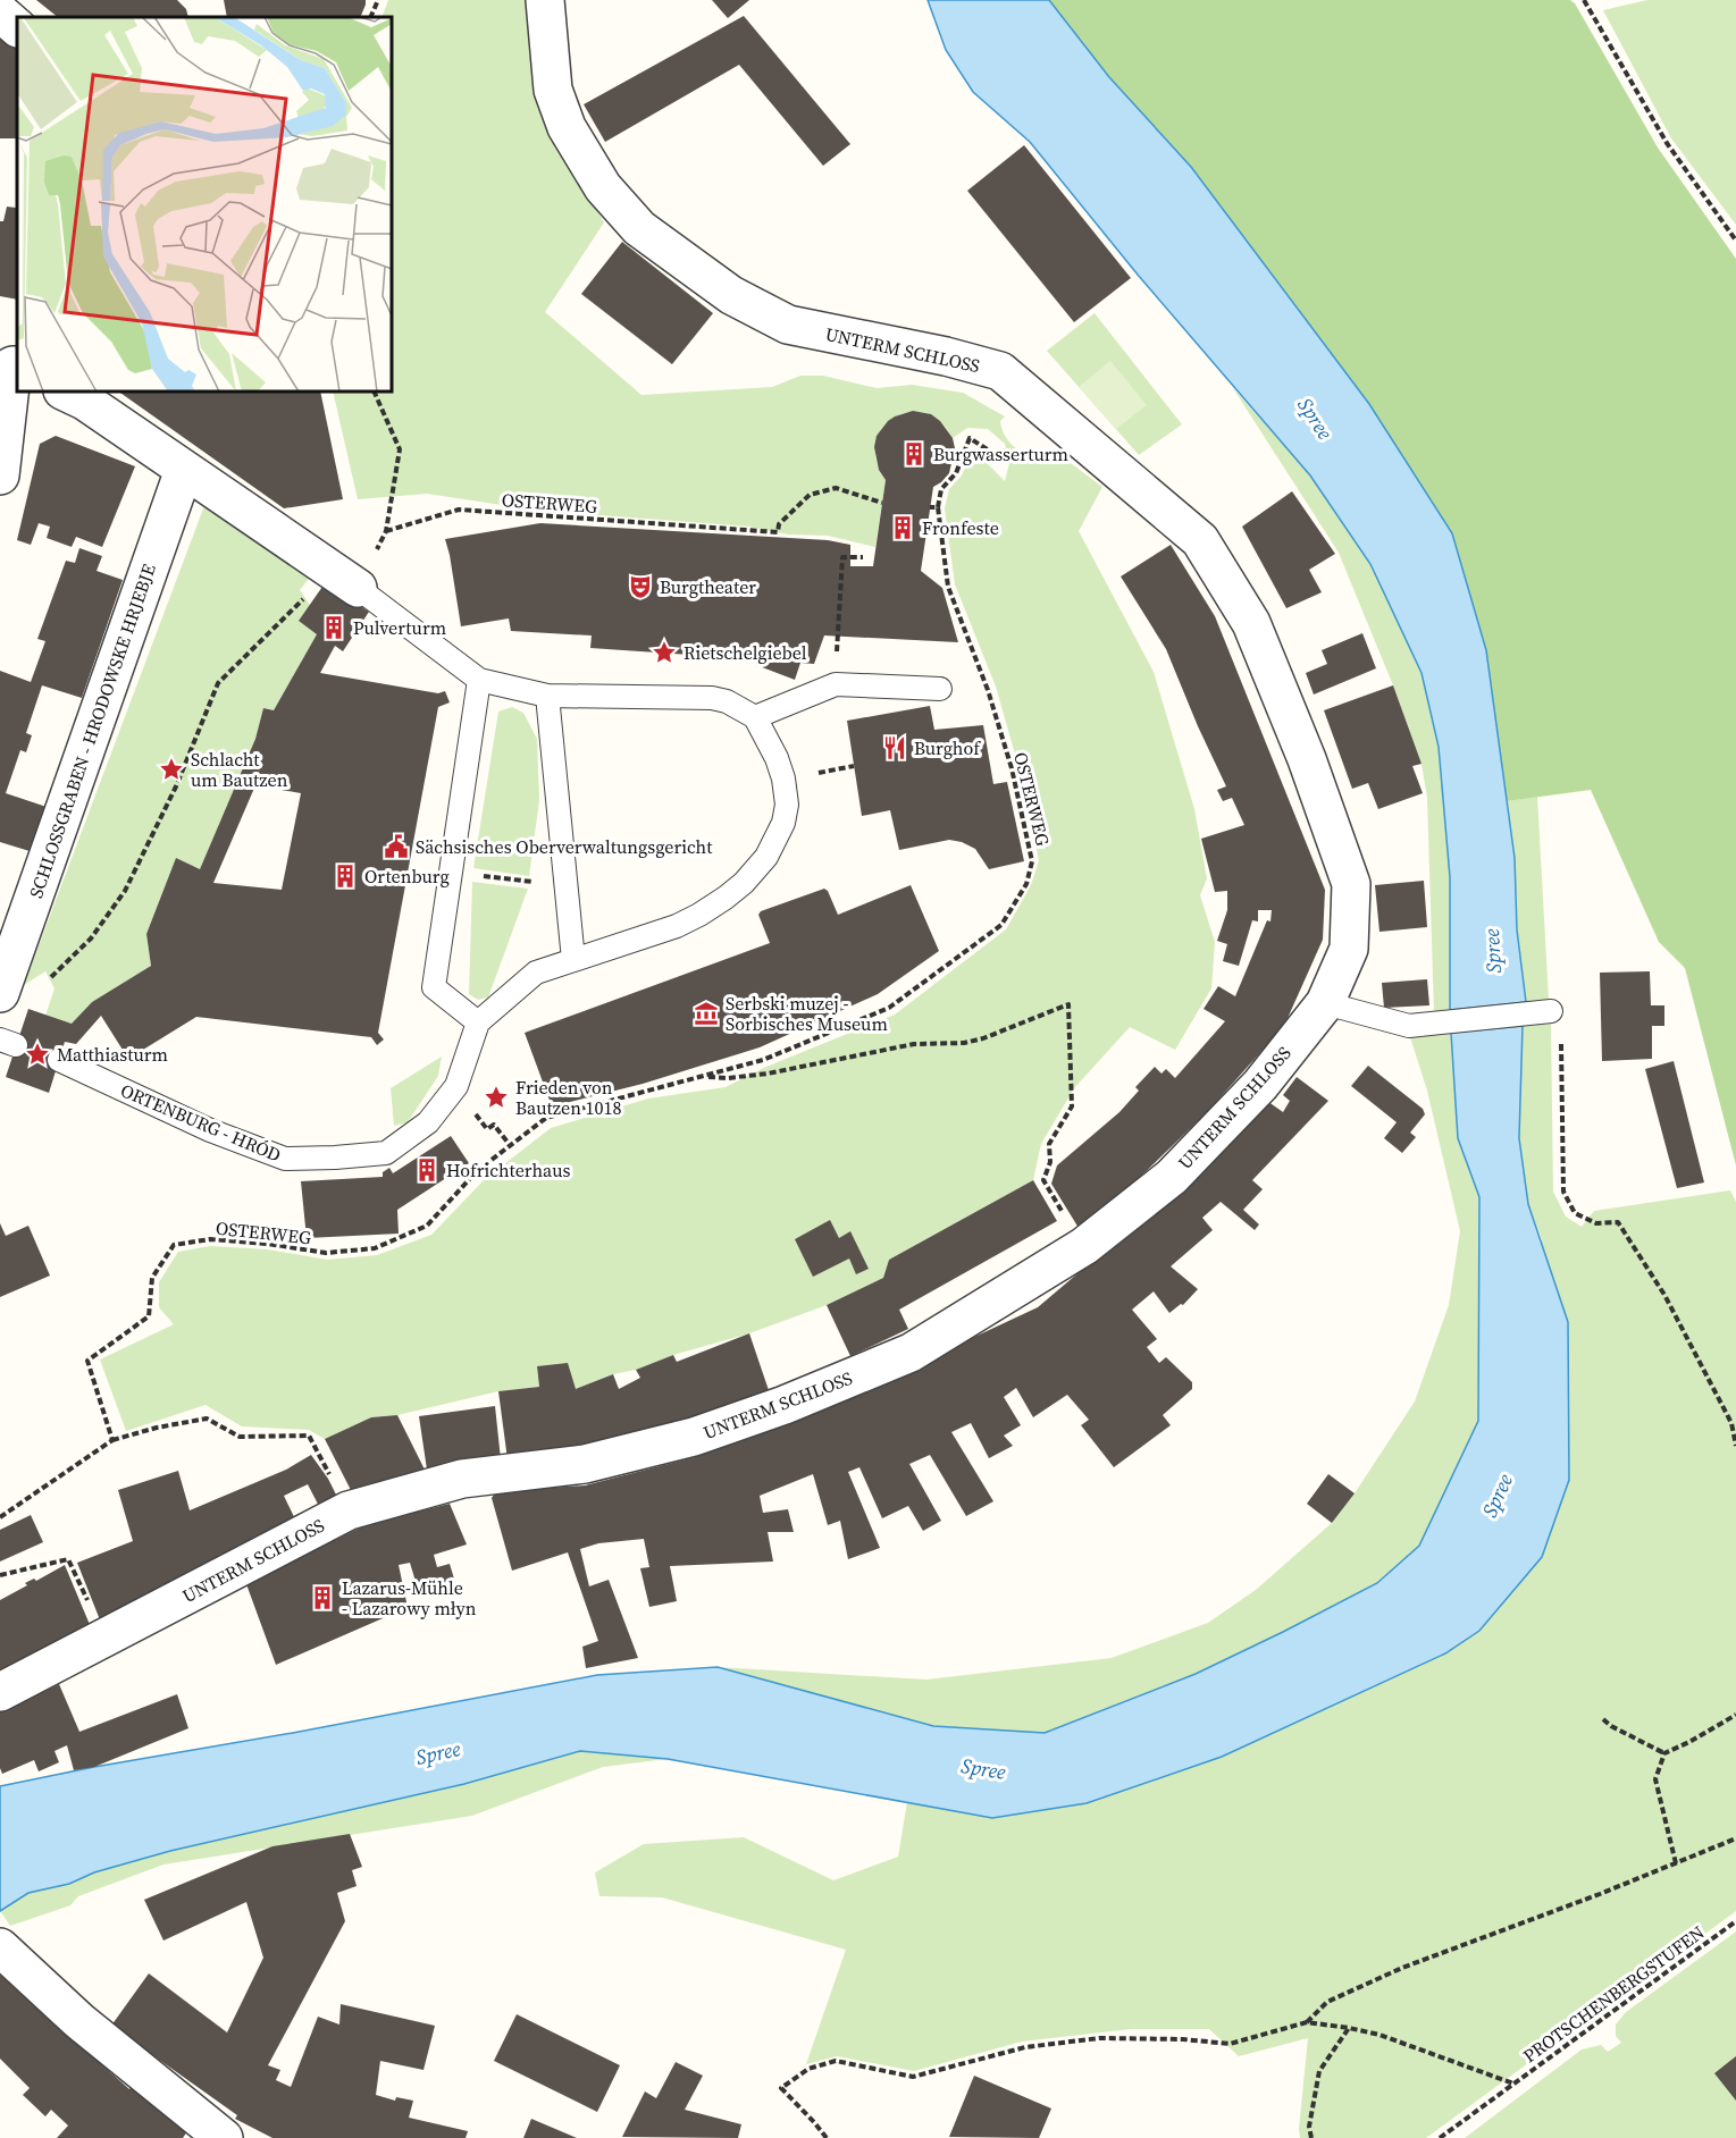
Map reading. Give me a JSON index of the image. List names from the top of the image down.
{
  "streets": {
    "street": ["UNTERM SCHLOSS", "SCHLOSSGRABEN - HRODOWSKE HRJEBJE"],
    "lane": ["ORTENBURG - HRÓD"],
    "path": ["OSTERWEG", "PROTSCHENBERGSTUFEN"]
  },
  "crossings": [
    ["UNTERM SCHLOSS", "OSTERWEG"]
  ],
  "water": ["Spree"],
  "places": {
    "building": [
      "Burgwasserturm",
      "Fronfeste",
      "Pulverturm",
      "Ortenburg",
      "Hofrichterhaus",
      "Lazarus-Mühle - Lazarowy młyn"
    ],
    "theatre": ["Burgtheater"],
    "place": [
      "Rietschelgiebel",
      "Schlacht um Bautzen",
      "Matthiasturm",
      "Frieden von Bautzen 1018"
    ],
    "restaurant": ["Burghof"],
    "public building": ["Sächsisches Oberverwaltungsgericht"],
    "museum": ["Serbski muzej - Sorbisches Museum"]
  }
}
